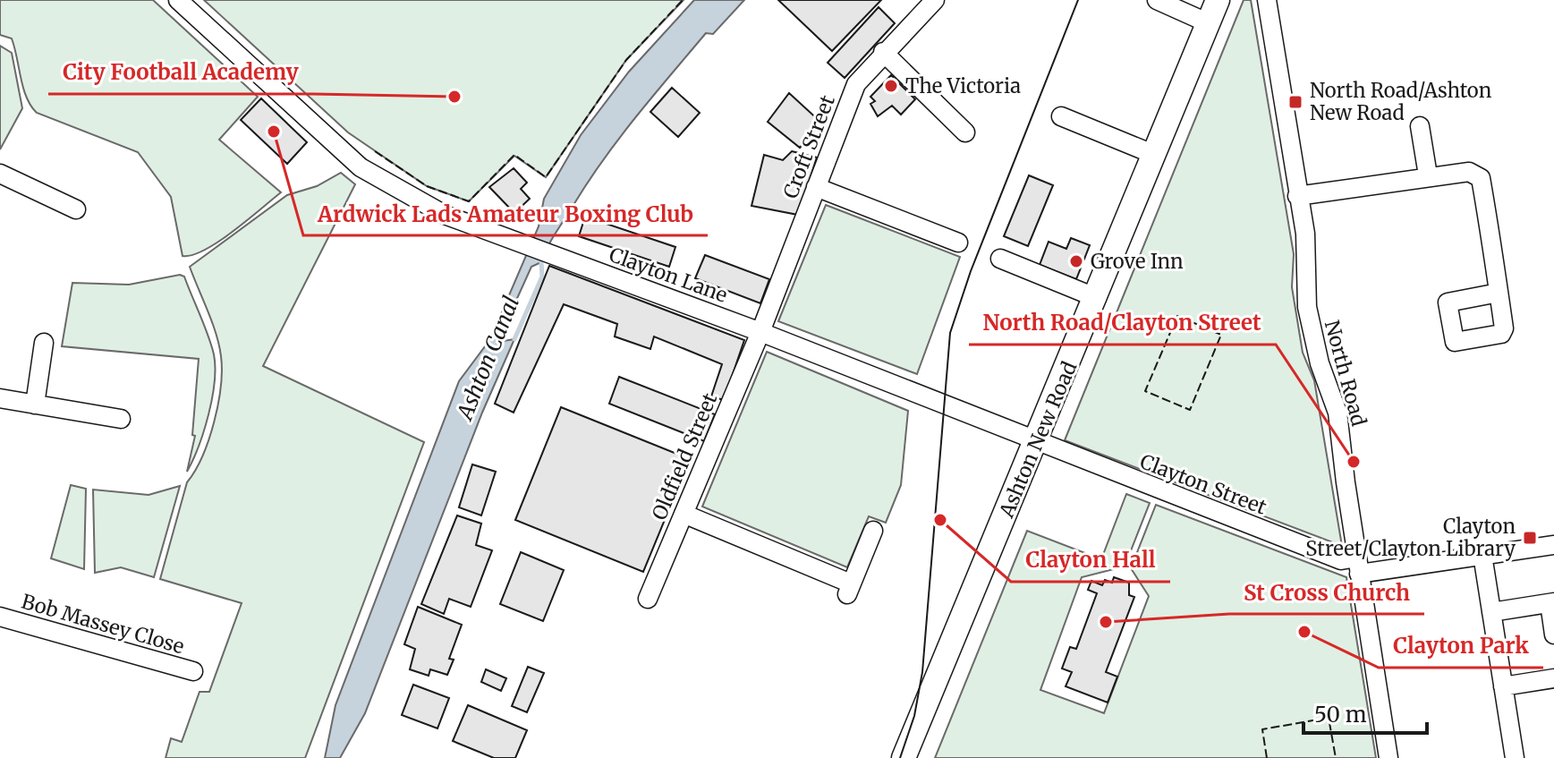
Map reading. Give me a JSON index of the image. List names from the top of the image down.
{
  "streets": {
    "main road": ["Ashton New Road"],
    "street": [
      "Croft Street",
      "Clayton Lane",
      "North Road",
      "Oldfield Street",
      "Clayton Street",
      "Bob Massey Close"
    ]
  },
  "crossings": [
    ["Croft Street", "Clayton Lane"],
    ["Croft Street", "Oldfield Street"],
    ["Clayton Lane", "Ashton New Road"],
    ["Clayton Lane", "Oldfield Street"],
    ["Clayton Lane", "Clayton Street"],
    ["North Road", "Clayton Street"],
    ["Ashton New Road", "Clayton Street"]
  ],
  "water": ["Ashton Canal"],
  "places": {
    "other": [
      "The Victoria",
      "City Football Academy",
      "Ardwick Lads Amateur Boxing Club",
      "Grove Inn",
      "North Road/Clayton Street",
      "Clayton Hall",
      "St Cross Church",
      "Clayton Park"
    ],
    "transit": ["North Road/Ashton New Road", "Clayton Street/Clayton Library"]
  },
  "scale_bar": "50 m"
}
